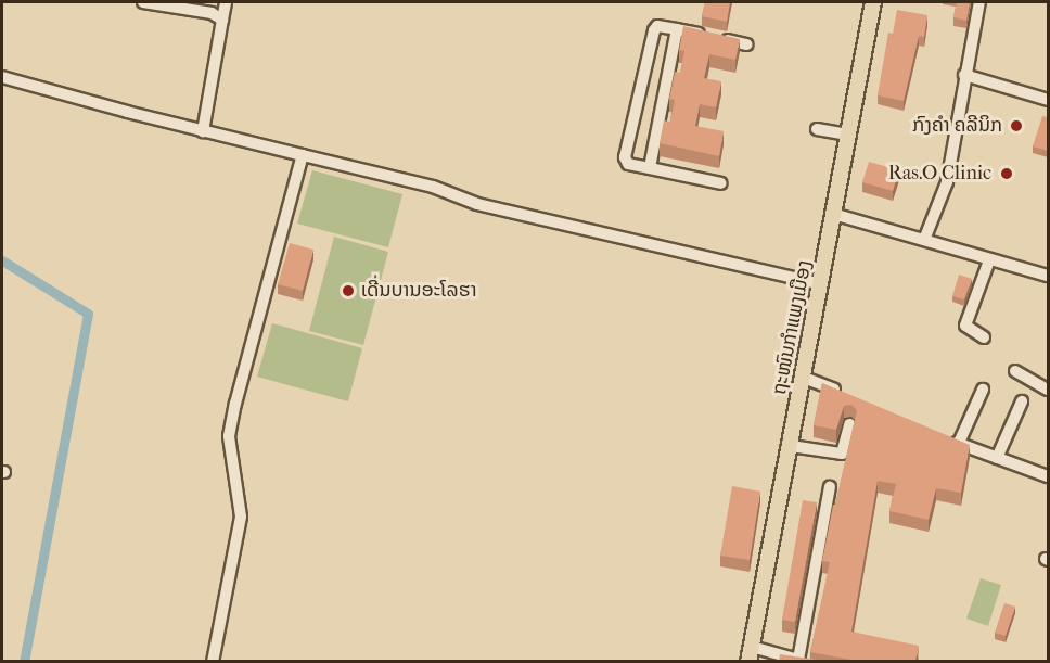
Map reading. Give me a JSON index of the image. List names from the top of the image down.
{
  "streets": {
    "main road": ["ຖະໜົນກຳແພງເມືອງ"]
  },
  "places": ["ກົງຄຳ ຄລີນິກ", "Ras.O Clinic", "ເດີ່ນບານອະໂລຮາ"]
}
